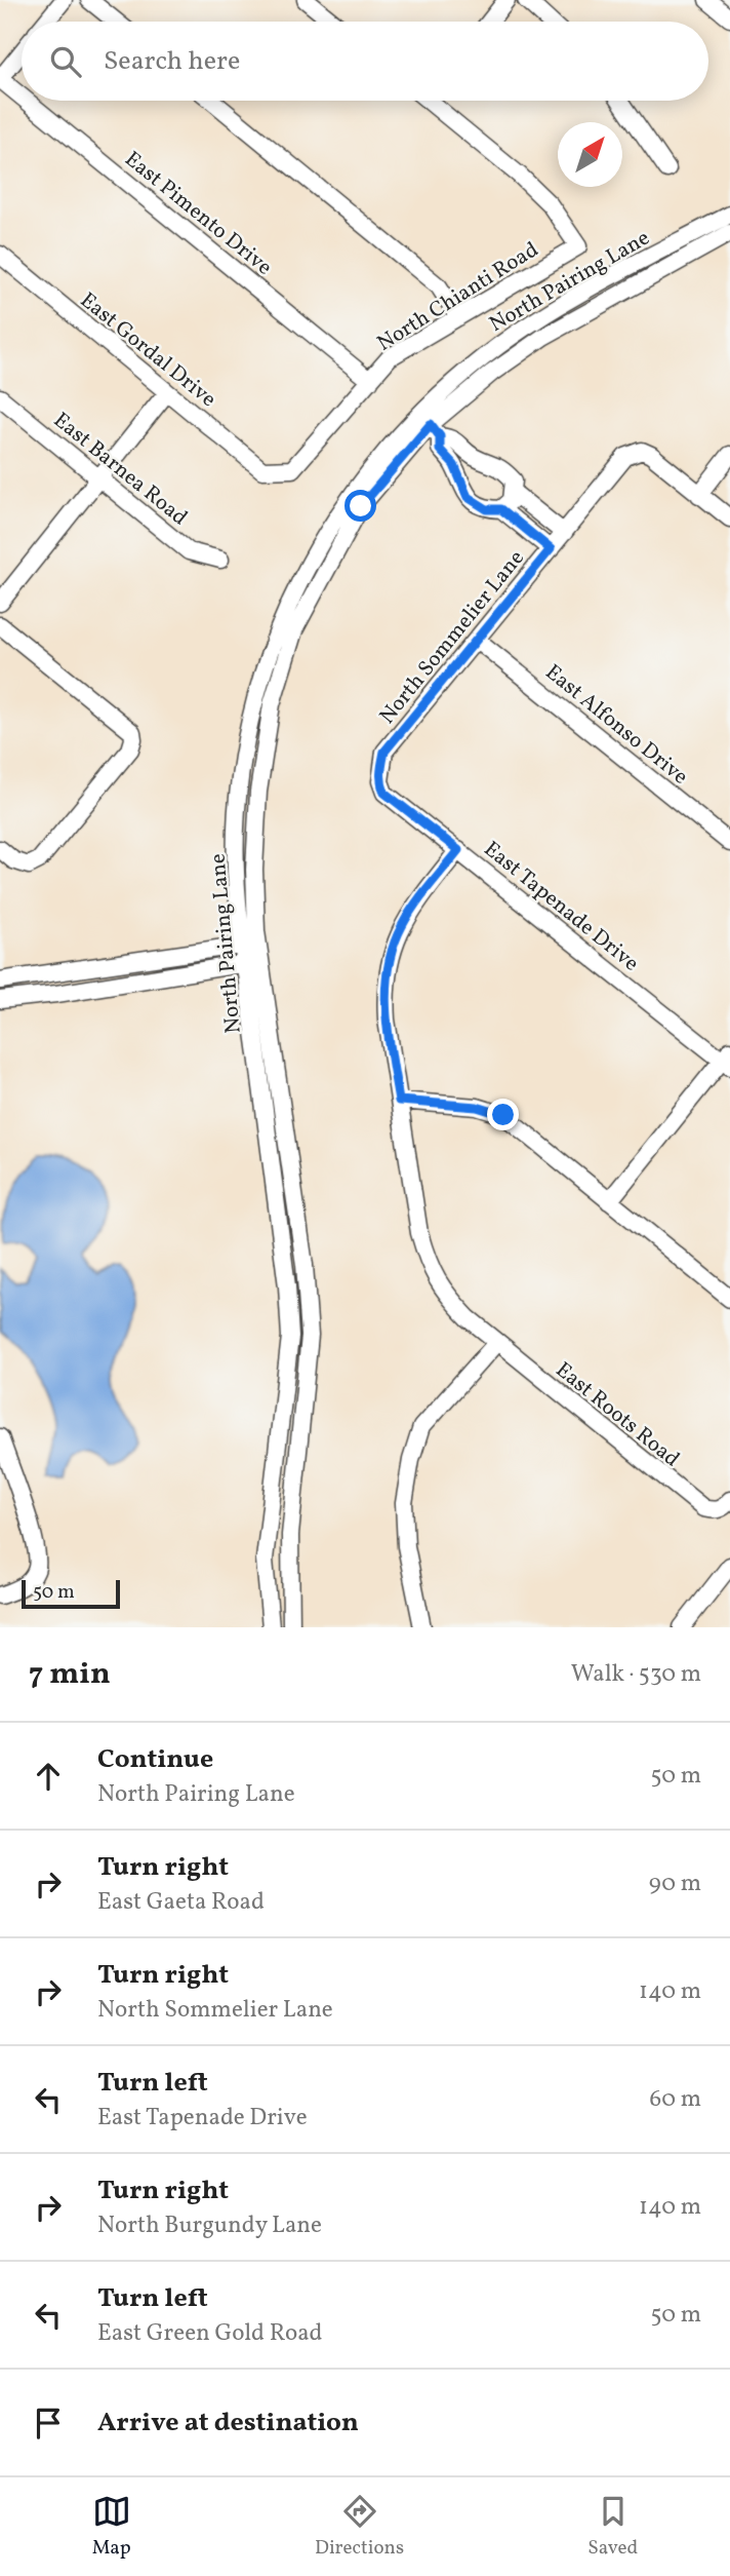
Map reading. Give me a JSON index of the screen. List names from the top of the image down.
{
  "streets": {
    "street": [
      "East Pimento Drive",
      "North Pairing Lane",
      "North Chianti Road",
      "East Gordal Drive",
      "East Barnea Road",
      "North Sommelier Lane",
      "East Alfonso Drive",
      "East Tapenade Drive",
      "East Roots Road"
    ]
  },
  "crossings": [
    ["East Pimento Drive", "North Chianti Road"],
    ["North Chianti Road", "East Gordal Drive"],
    ["North Sommelier Lane", "East Alfonso Drive"],
    ["North Sommelier Lane", "East Tapenade Drive"],
    ["East Tapenade Drive", "East Roots Road"]
  ],
  "scale_bar": "50 m",
  "north": "top right",
  "page": {
    "search": "Search here",
    "scale": "50 m",
    "heading": ["7 min", "Walk · 530 m"],
    "list": [
      ["Continue", "North Pairing Lane", "50 m"],
      ["Turn right", "East Gaeta Road", "90 m"],
      ["Turn right", "North Sommelier Lane", "140 m"],
      ["Turn left", "East Tapenade Drive", "60 m"],
      ["Turn right", "North Burgundy Lane", "140 m"],
      ["Turn left", "East Green Gold Road", "50 m"],
      "Arrive at destination"
    ],
    "nav": ["Map", "Directions", "Saved"]
  }
}
